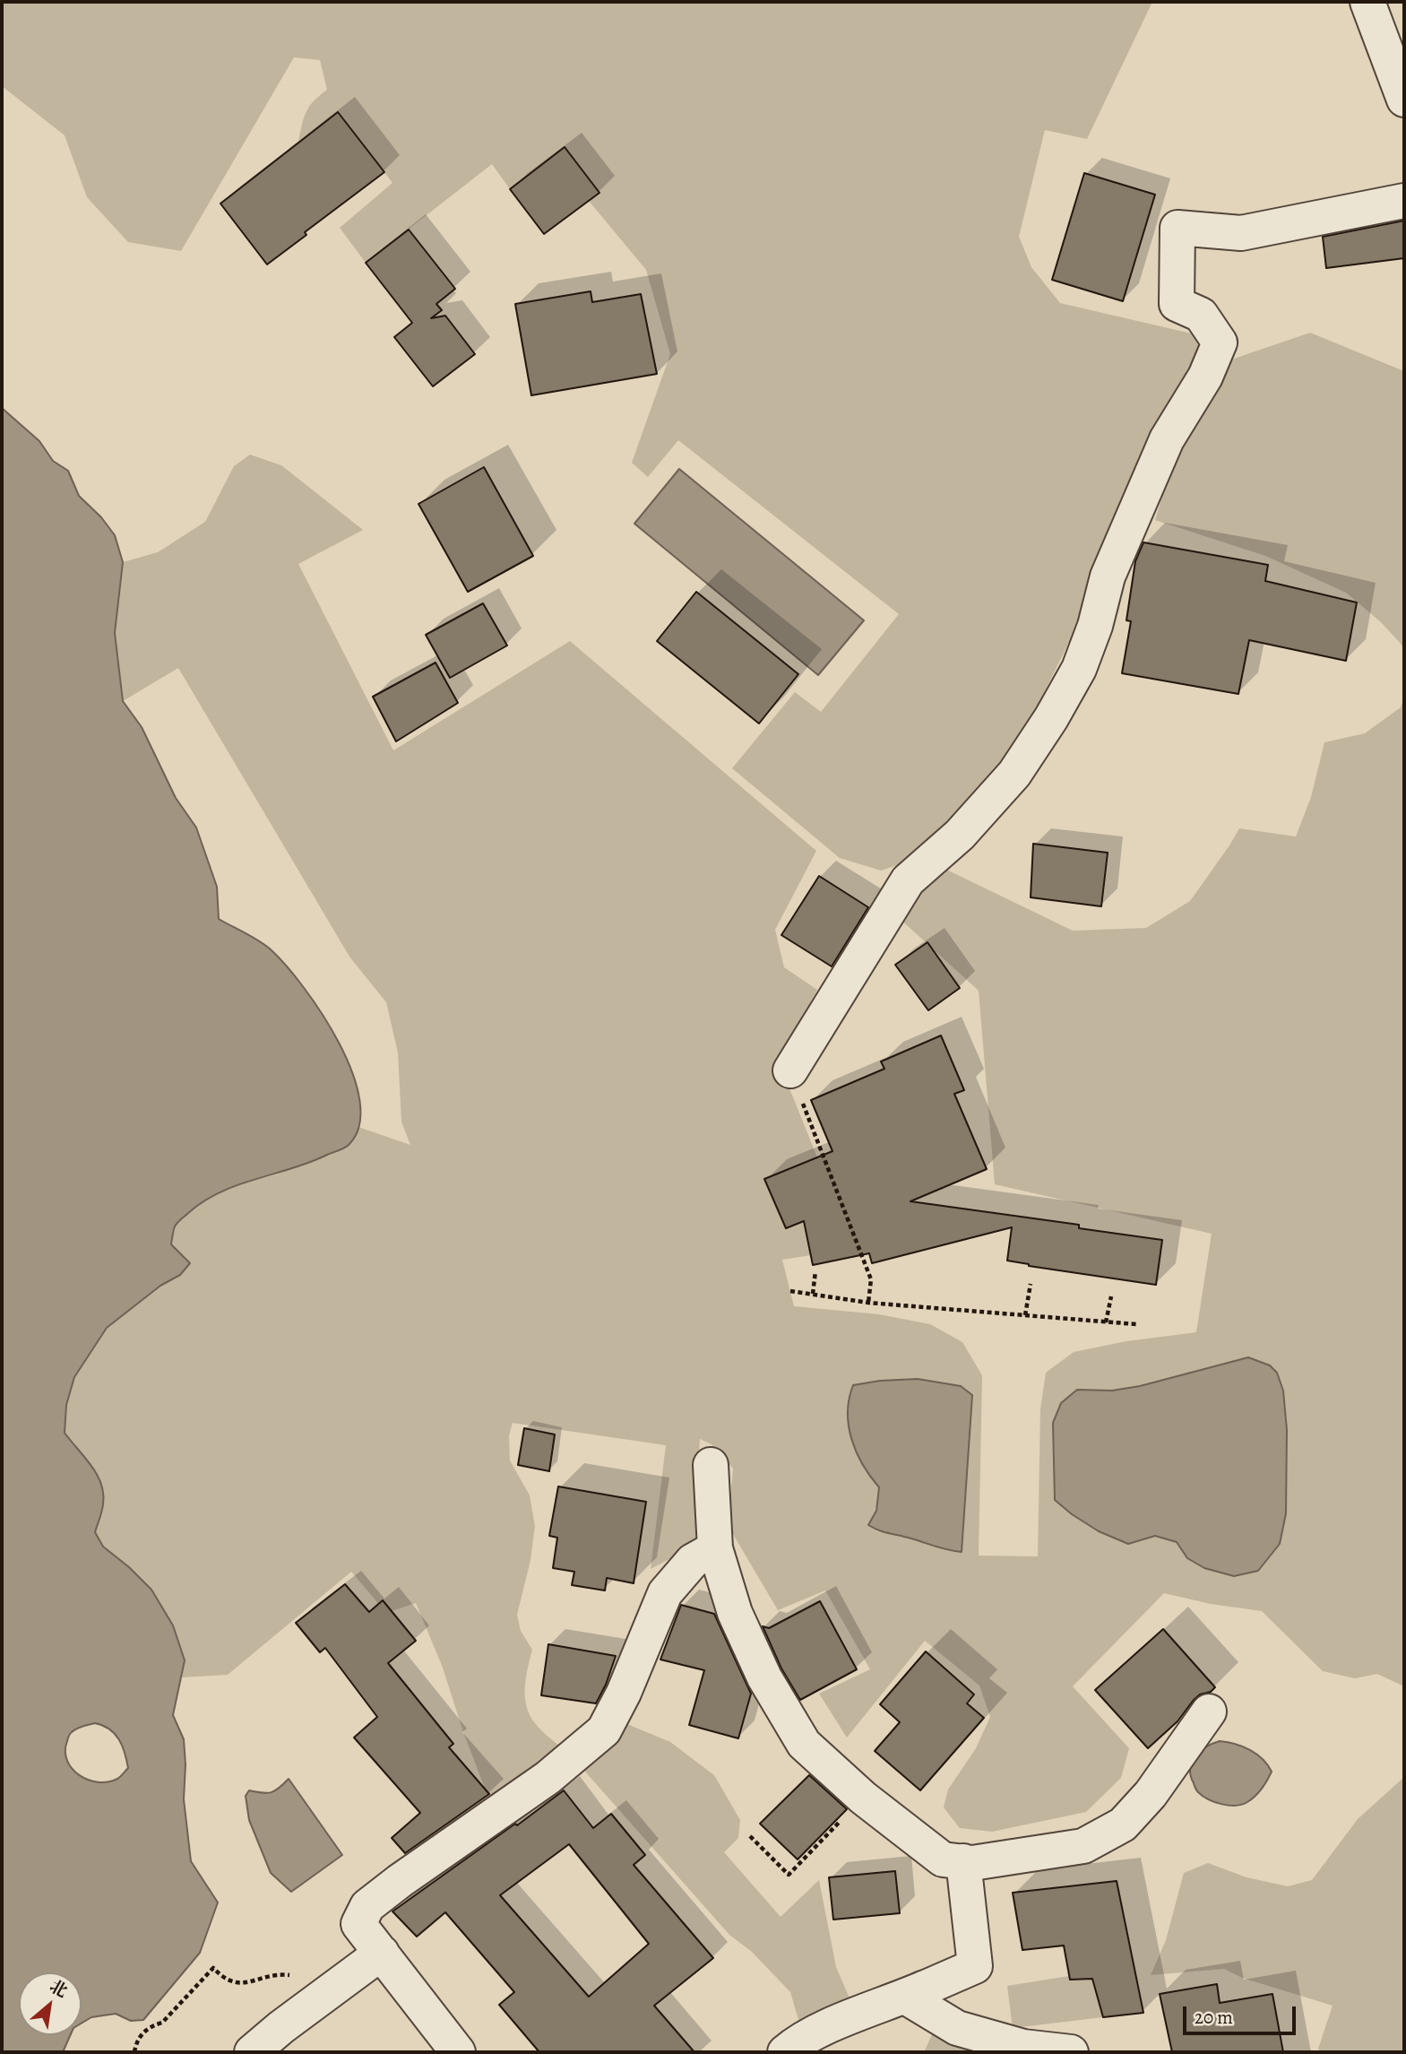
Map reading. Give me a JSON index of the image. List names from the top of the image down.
{
  "scale_bar": "20 m",
  "north": "top right"
}
